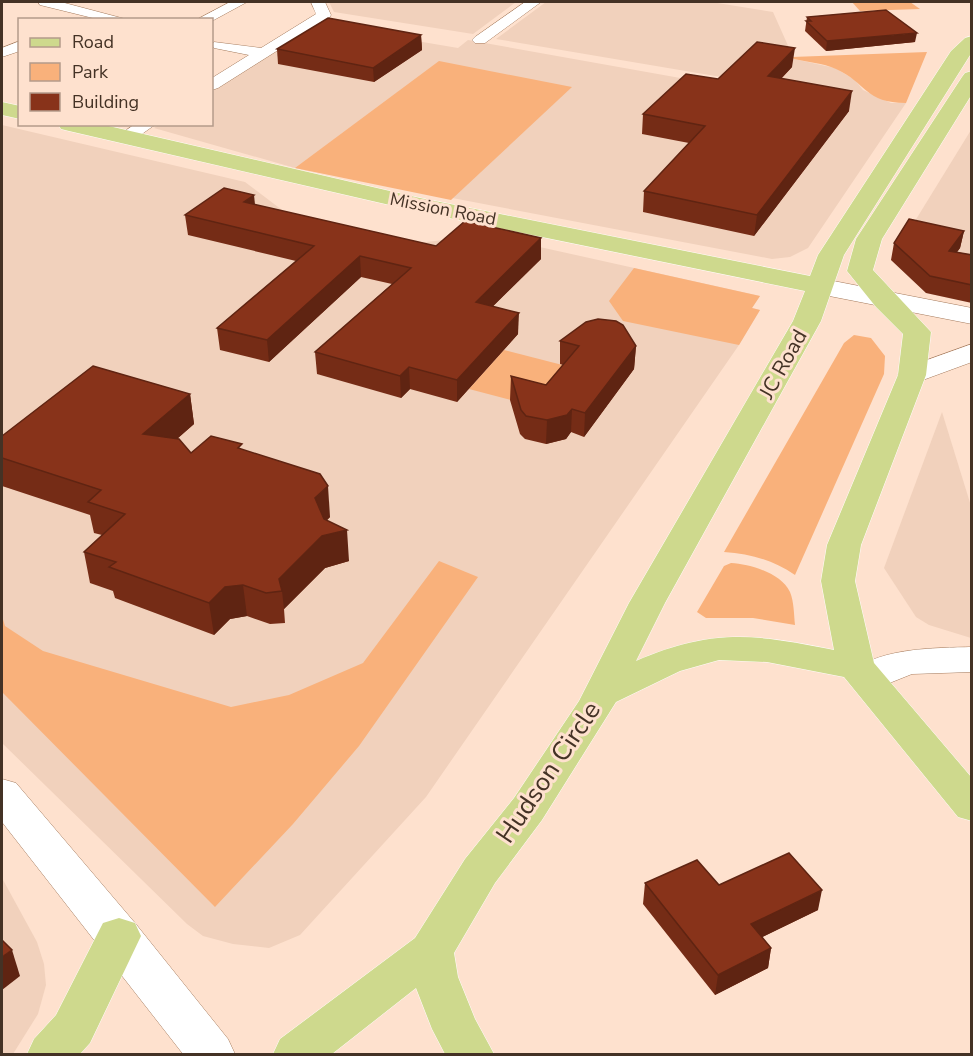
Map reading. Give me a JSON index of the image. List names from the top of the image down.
{
  "streets": {
    "main road": ["Mission Road", "JC Road", "Hudson Circle"]
  },
  "crossings": [
    ["Mission Road", "JC Road"],
    ["JC Road", "Hudson Circle"]
  ],
  "legend": ["Road", "Park", "Building"]
}
